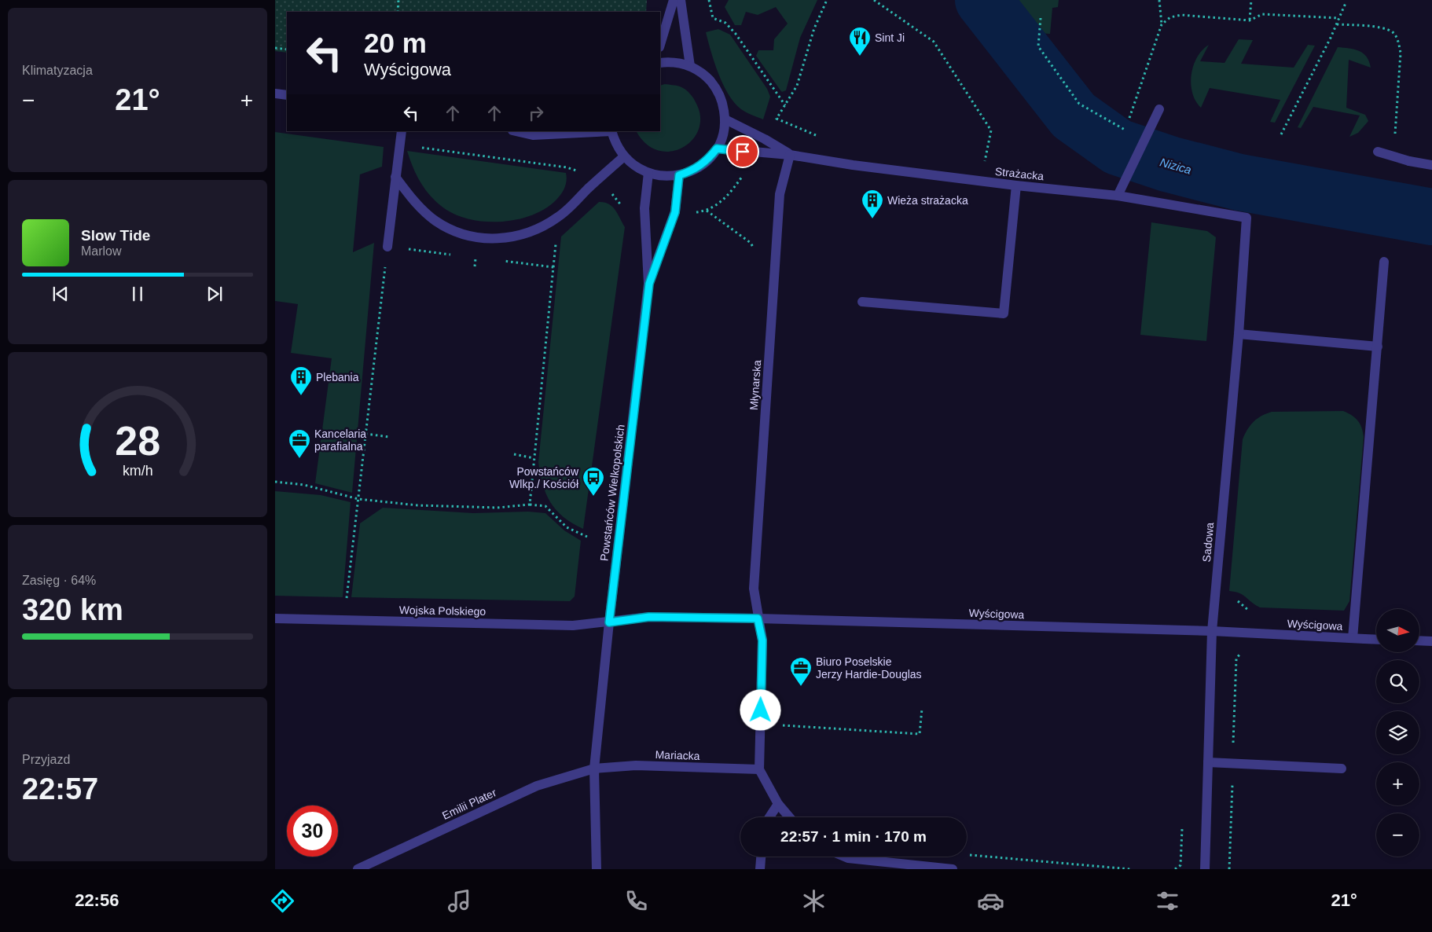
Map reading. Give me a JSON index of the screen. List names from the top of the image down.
{
  "streets": {
    "street": [
      "Strażacka",
      "Młynarska",
      "Powstańców Wielkopolskich",
      "Sadowa",
      "Wojska Polskiego",
      "Wyścigowa",
      "Mariacka",
      "Emilii Plater"
    ]
  },
  "crossings": [
    ["Strażacka", "Młynarska"],
    ["Strażacka", "Sadowa"],
    ["Młynarska", "Wyścigowa"],
    ["Powstańców Wielkopolskich", "Wojska Polskiego"],
    ["Powstańców Wielkopolskich", "Wyścigowa"],
    ["Powstańców Wielkopolskich", "Mariacka"],
    ["Powstańców Wielkopolskich", "Emilii Plater"],
    ["Sadowa", "Wyścigowa"],
    ["Wojska Polskiego", "Wyścigowa"],
    ["Mariacka", "Emilii Plater"]
  ],
  "water": ["Nizica"],
  "places": {
    "restaurant": ["Sint Ji"],
    "building": ["Wieża strażacka", "Plebania"],
    "office": ["Kancelaria parafialna", "Biuro Poselskie Jerzy Hardie-Douglas"],
    "bus stop": ["Powstańców Wlkp./ Kościół"]
  },
  "north": "right",
  "page": {
    "tile": [
      "Klimatyzacja",
      ["Zasięg · 64%", "320 km"],
      ["Przyjazd", "22:57"]
    ],
    "turn": ["20 m", "Wyścigowa"],
    "heat": ["−", "21°", "+"],
    "song": ["Slow Tide", "Marlow"],
    "map_buttons": ["+", "−"],
    "limit": "30",
    "trip": "22:57 · 1 min · 170 m",
    "tabs": ["22:56", "21°"],
    "gauge": ["28", "km/h"]
  }
}
